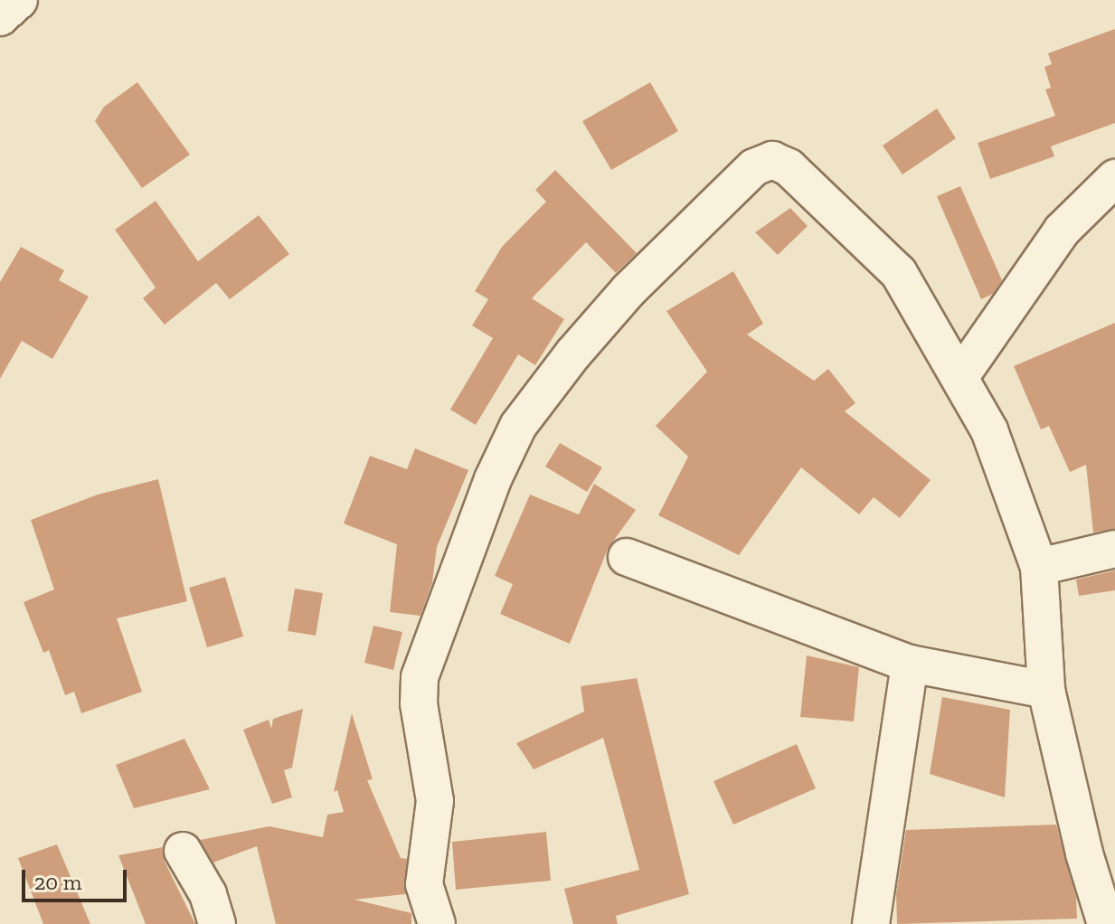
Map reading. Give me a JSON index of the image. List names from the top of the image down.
{
  "scale_bar": "20 m"
}
